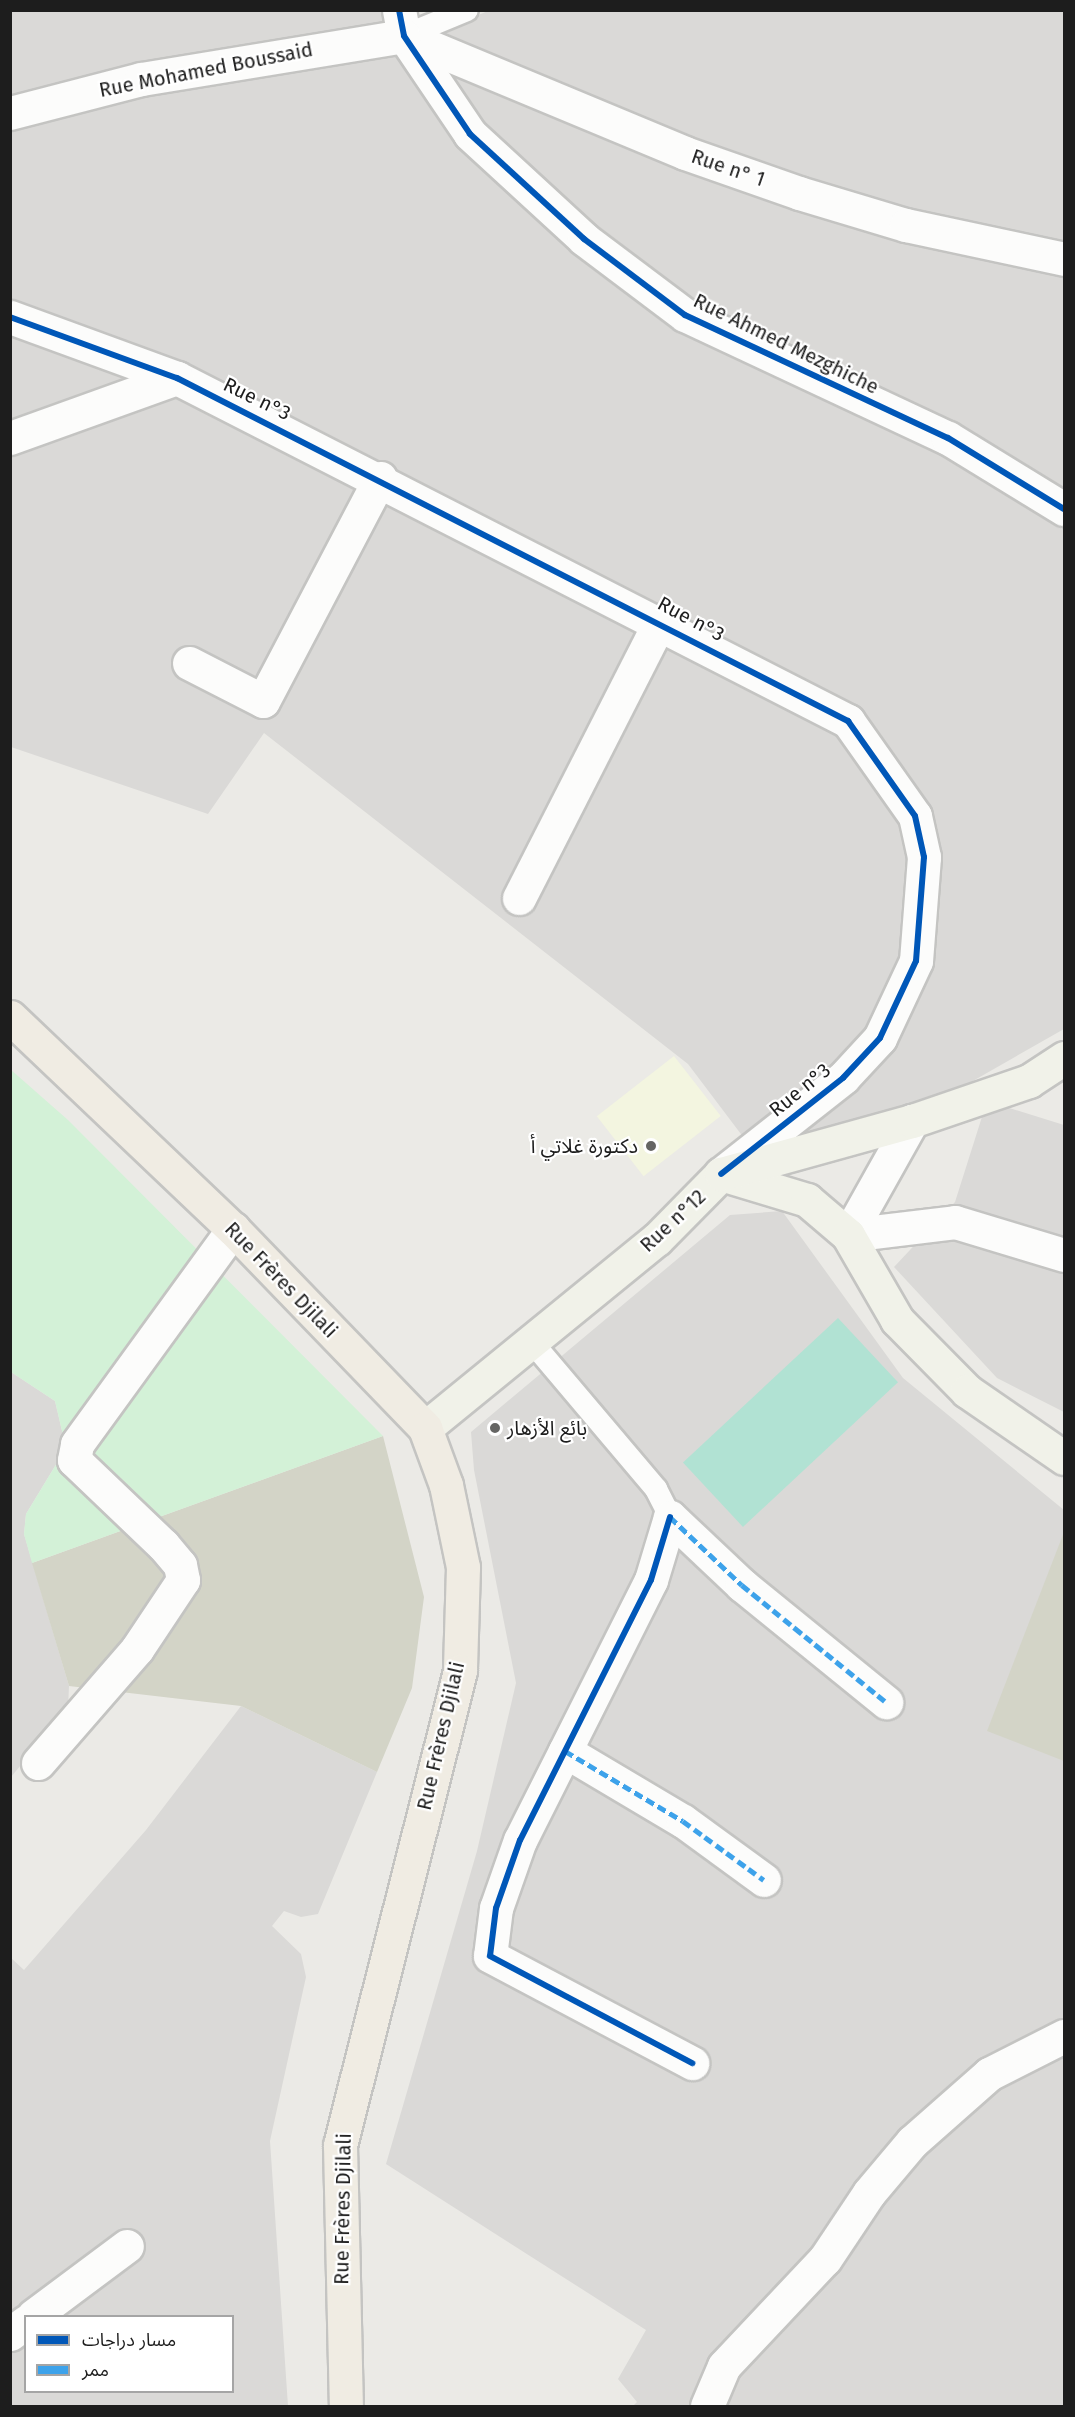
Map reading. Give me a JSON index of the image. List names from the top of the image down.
{
  "streets": {
    "main road": ["Rue n°12", "Rue Frères Djilali"],
    "street": [
      "Rue Mohamed Boussaid",
      "Rue n° 1",
      "Rue Ahmed Mezghiche",
      "Rue n°3"
    ]
  },
  "crossings": [
    ["Rue Mohamed Boussaid", "Rue n° 1"],
    ["Rue Mohamed Boussaid", "Rue Ahmed Mezghiche"],
    ["Rue n° 1", "Rue Ahmed Mezghiche"],
    ["Rue n°3", "Rue n°12"],
    ["Rue n°12", "Rue Frères Djilali"]
  ],
  "places": ["دكتورة غلاتي أ", "بائع الأزهار"],
  "legend": ["مسار دراجات", "ممر"]
}
